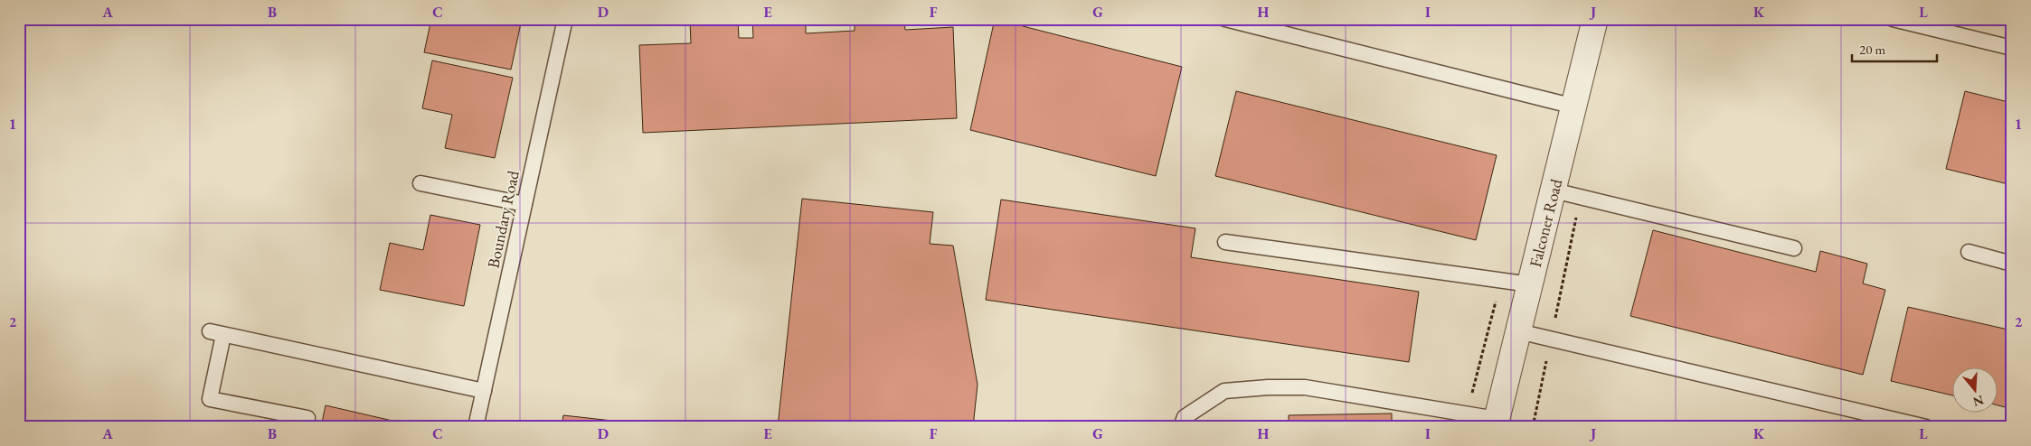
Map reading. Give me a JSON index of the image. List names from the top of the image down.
{
  "streets": {
    "street": ["Falconer Road"],
    "lane": ["Boundary Road"]
  },
  "scale_bar": "20 m",
  "north": "bottom",
  "grid": {
    "columns": [
      "A",
      "B",
      "C",
      "D",
      "E",
      "F",
      "G",
      "H",
      "I",
      "J",
      "K",
      "L"
    ],
    "rows": ["1", "2"]
  }
}
